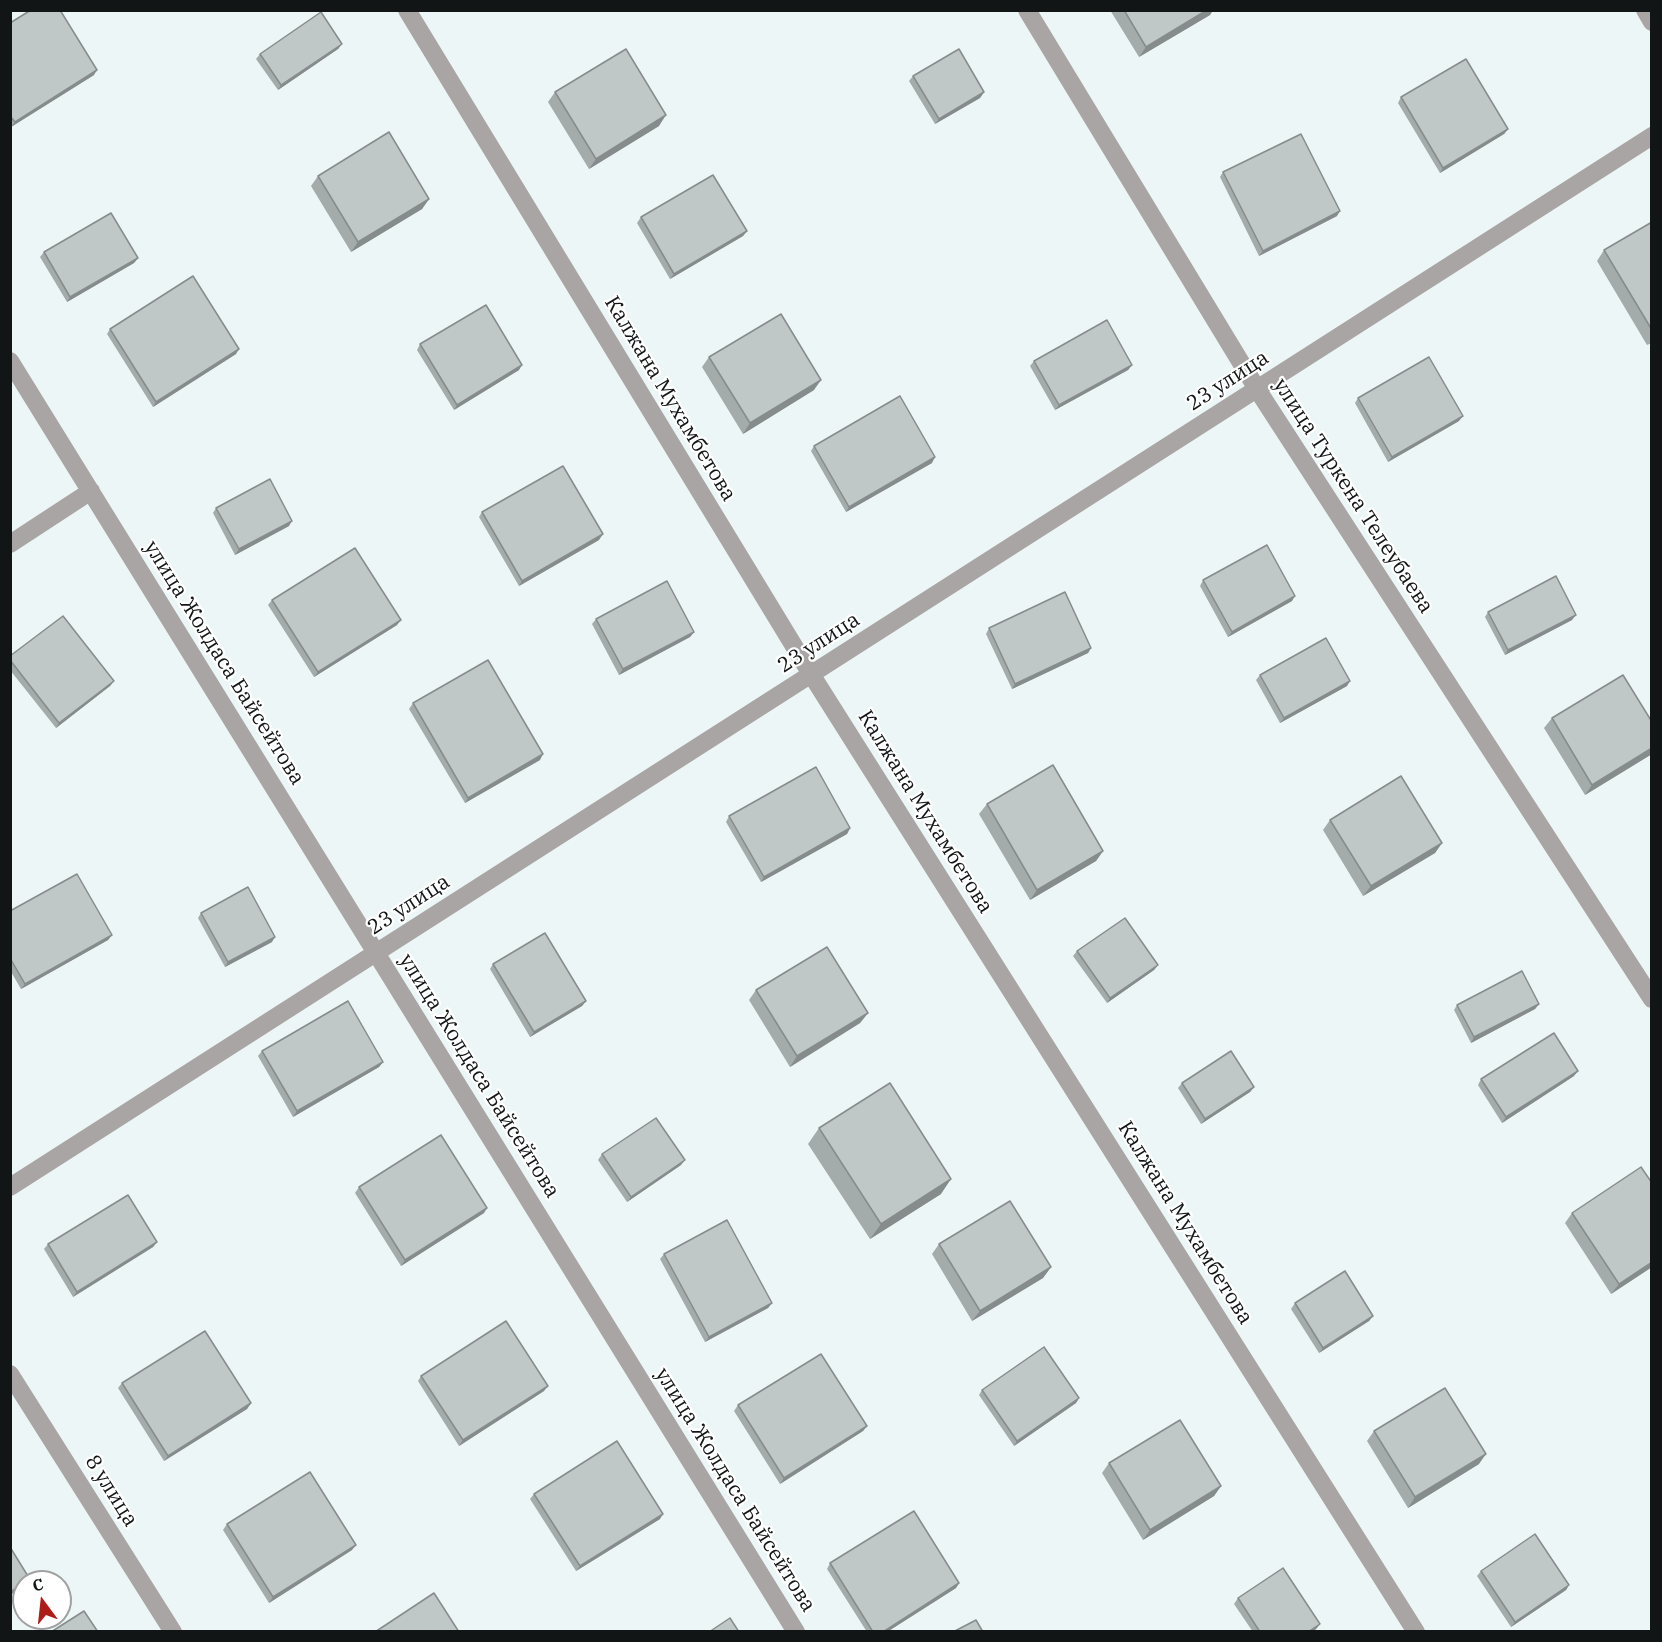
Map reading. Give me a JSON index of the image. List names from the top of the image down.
{
  "streets": {
    "street": [
      "23 улица",
      "Калжана Мухамбетова",
      "улица Туркена Телеубаева",
      "улица Жолдаса Байсейтова",
      "8 улица"
    ]
  },
  "crossings": [
    ["23 улица", "Калжана Мухамбетова"],
    ["23 улица", "улица Туркена Телеубаева"],
    ["23 улица", "улица Жолдаса Байсейтова"]
  ],
  "north": "top"
}
